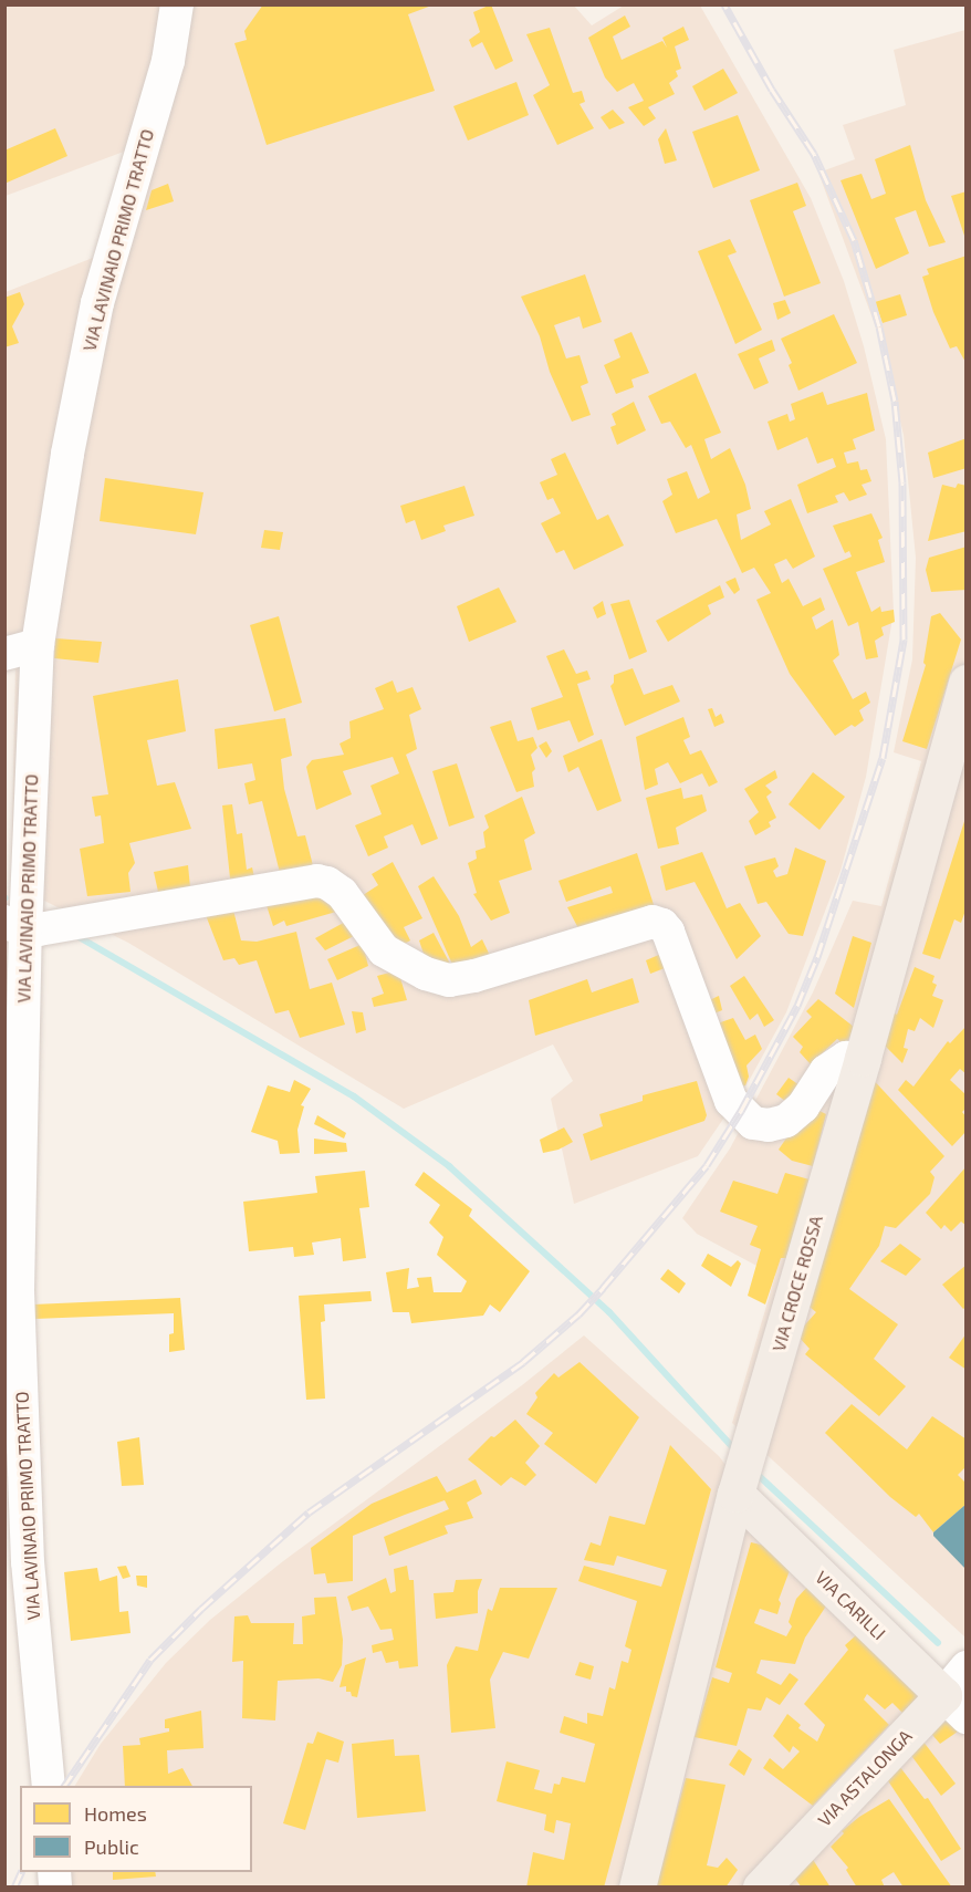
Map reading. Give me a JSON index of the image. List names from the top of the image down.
{
  "streets": {
    "main road": ["VIA CROCE ROSSA", "VIA CARILLI", "VIA ASTALONGA"],
    "street": ["VIA LAVINAIO PRIMO TRATTO"]
  },
  "crossings": [
    ["VIA CROCE ROSSA", "VIA CARILLI"],
    ["VIA CARILLI", "VIA ASTALONGA"]
  ],
  "legend": ["Homes", "Public"]
}
